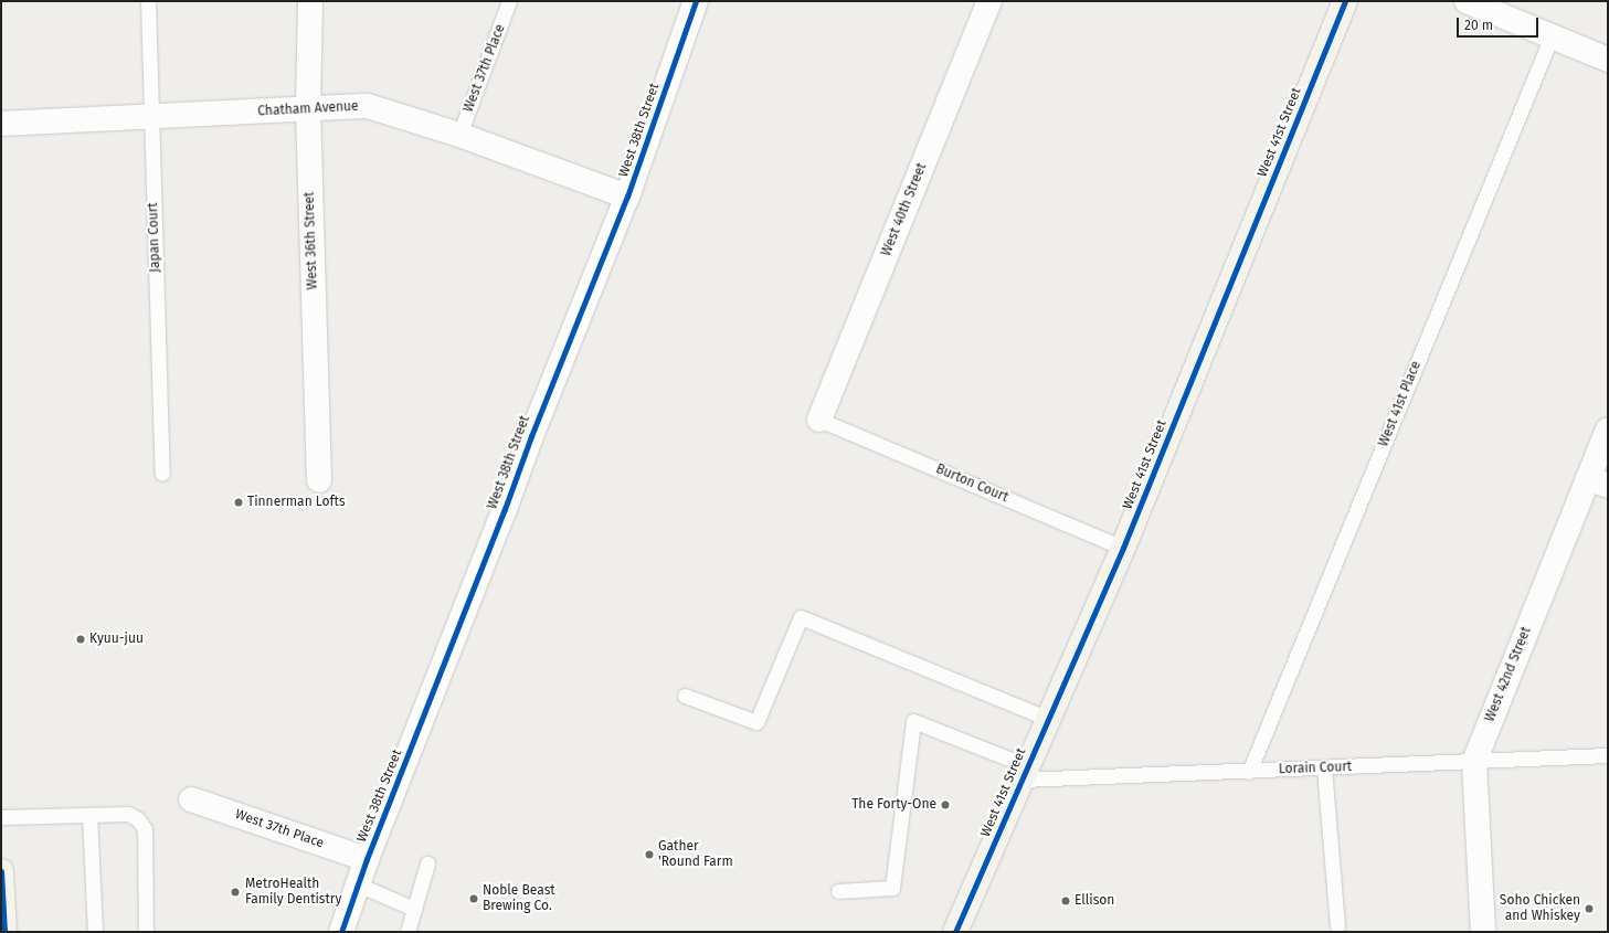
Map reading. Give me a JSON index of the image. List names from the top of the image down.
{
  "streets": {
    "street": [
      "West 37th Place",
      "Chatham Avenue",
      "West 38th Street",
      "West 41st Street",
      "West 40th Street",
      "West 36th Street",
      "West 42nd Street"
    ],
    "lane": [
      "Japan Court",
      "West 41st Place",
      "Burton Court",
      "Lorain Court"
    ]
  },
  "crossings": [
    ["West 37th Place", "Chatham Avenue"],
    ["West 37th Place", "West 38th Street"],
    ["Chatham Avenue", "West 38th Street"],
    ["Chatham Avenue", "Japan Court"],
    ["Chatham Avenue", "West 36th Street"],
    ["West 41st Street", "Burton Court"],
    ["West 41st Street", "Lorain Court"],
    ["West 40th Street", "Burton Court"],
    ["West 41st Place", "Lorain Court"],
    ["West 42nd Street", "Lorain Court"]
  ],
  "places": [
    "Tinnerman Lofts",
    "Kyuu-juu",
    "The Forty-One",
    "Gather 'Round Farm",
    "MetroHealth Family Dentistry",
    "Noble Beast Brewing Co.",
    "Ellison",
    "Soho Chicken and Whiskey"
  ],
  "scale_bar": "20 m"
}
